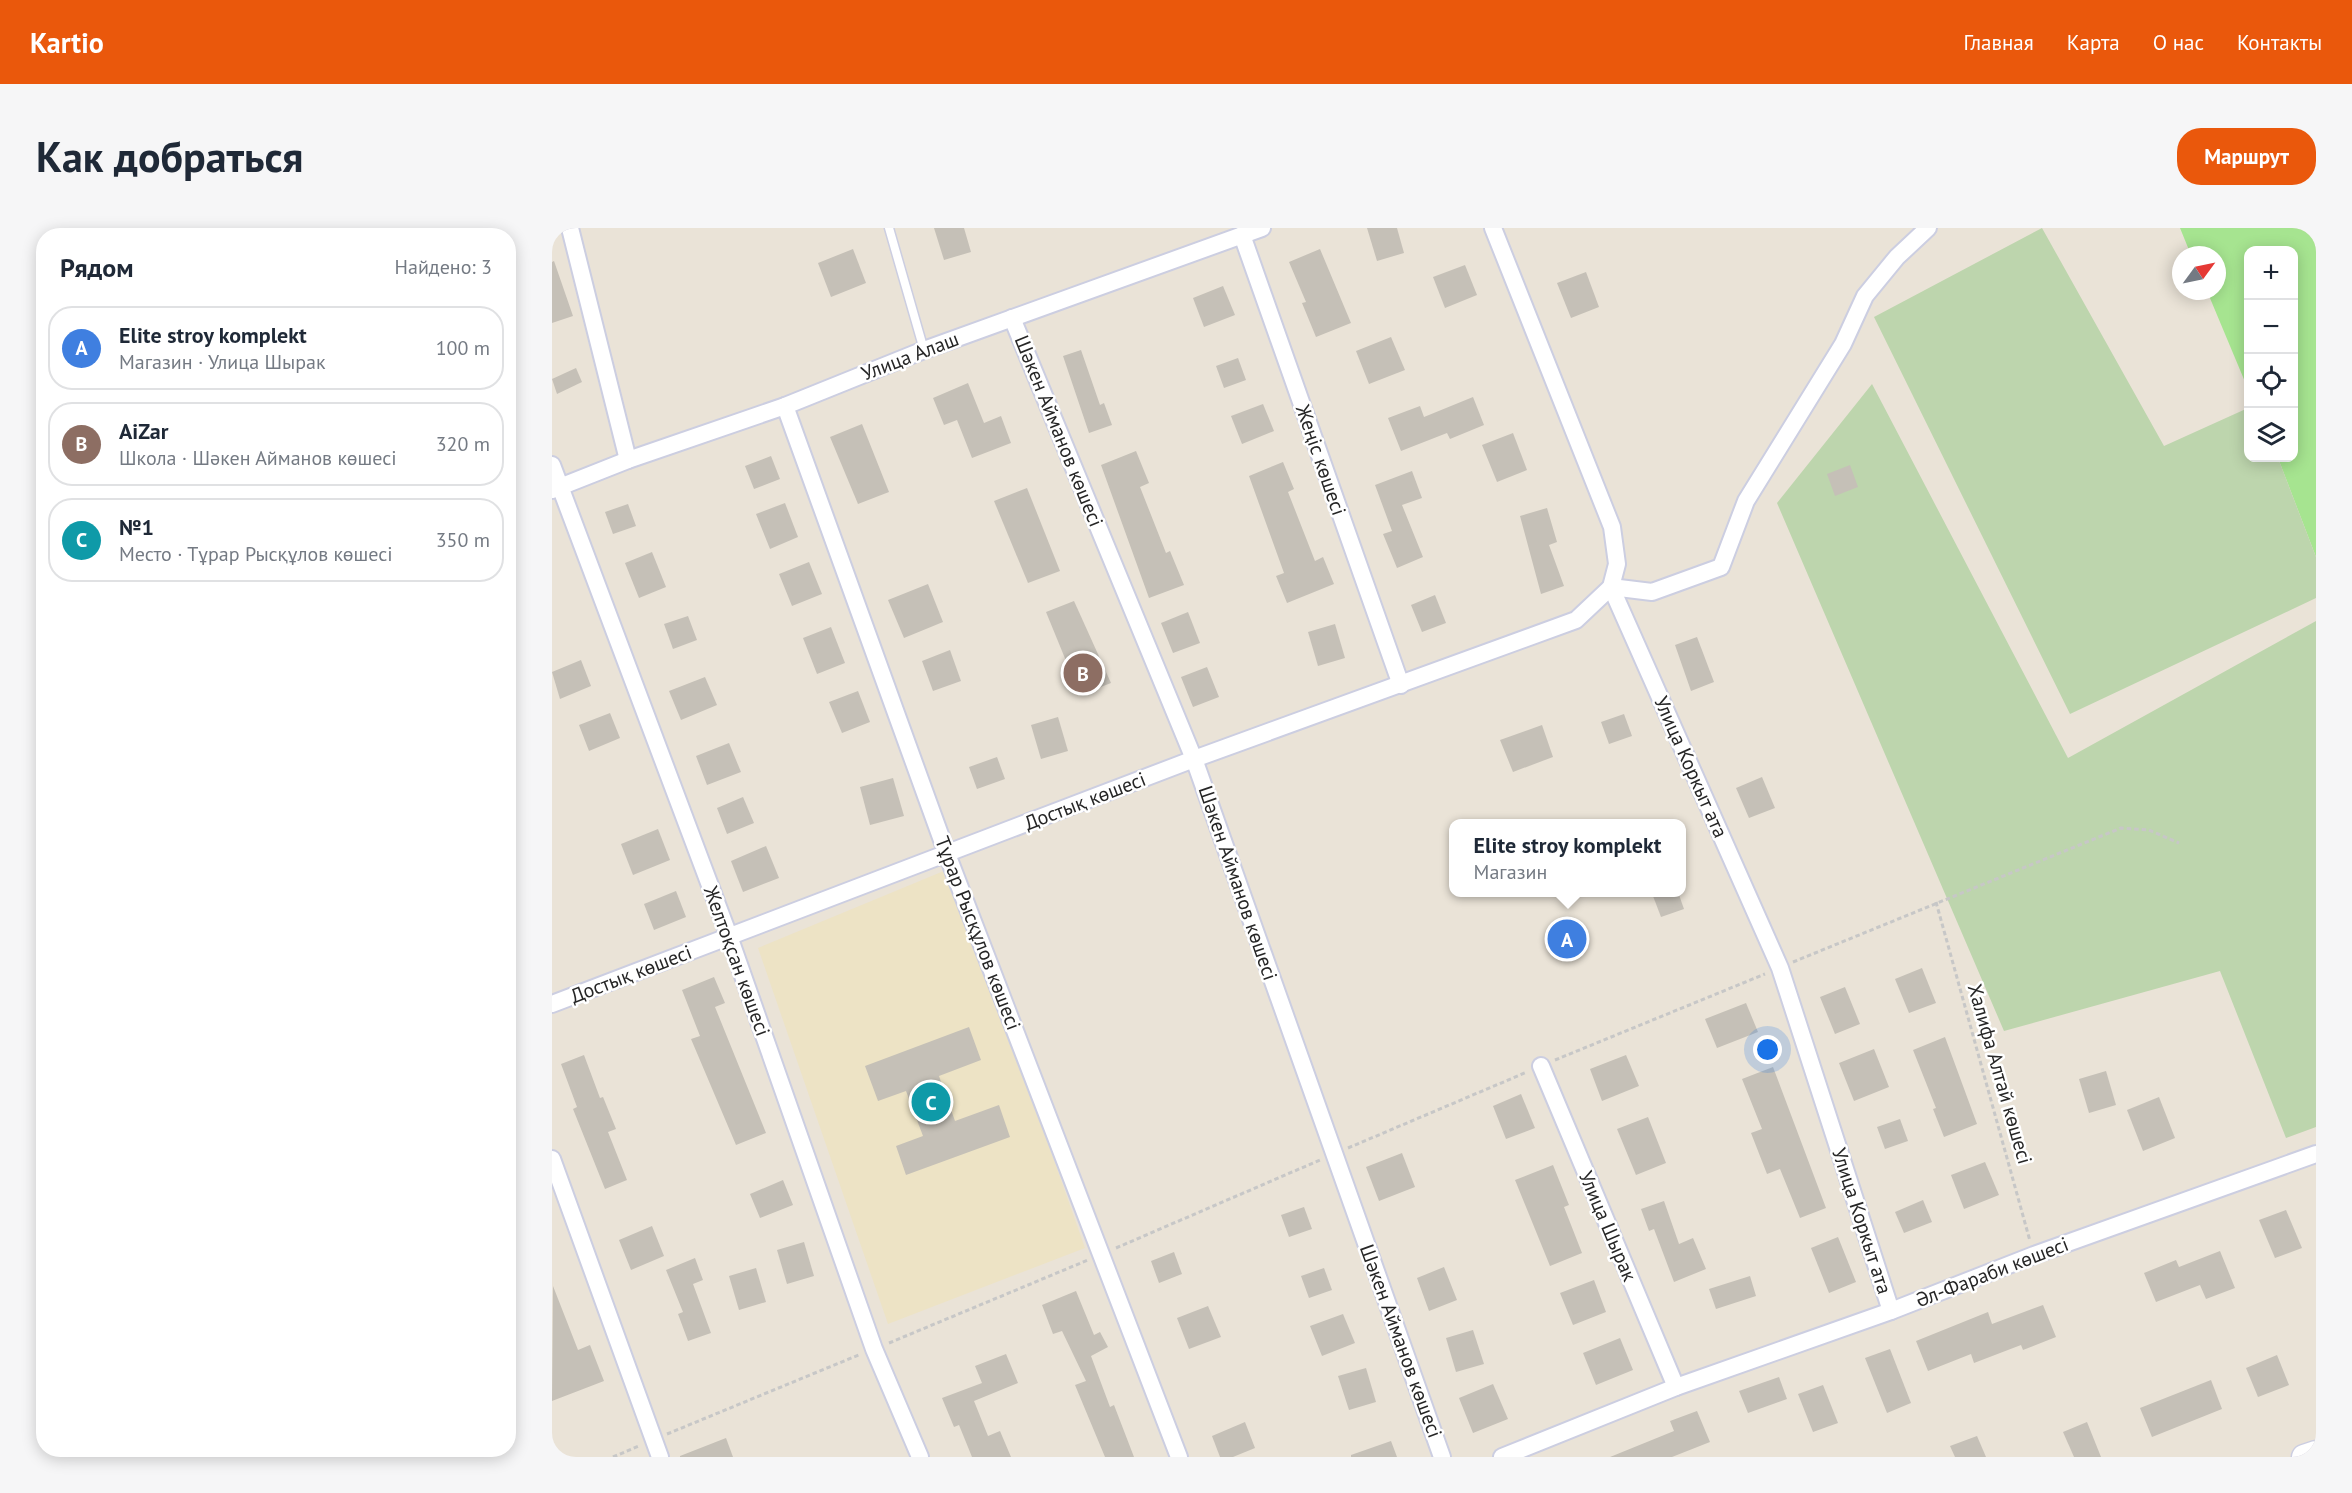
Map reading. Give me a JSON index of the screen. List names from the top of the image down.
{
  "streets": {
    "street": [
      "Улица Алаш",
      "Шәкен Айманов көшесі",
      "Жеңіс көшесі",
      "Улица Коркыт ата",
      "Достық көшесі",
      "Тұрар Рысқұлов көшесі",
      "Желтоқсан көшесі",
      "Улица Шырак",
      "Әл-Фараби көшесі"
    ],
    "path": ["Халифа Алтай көшесі"]
  },
  "crossings": [
    ["Улица Алаш", "Шәкен Айманов көшесі"],
    ["Улица Алаш", "Жеңіс көшесі"],
    ["Улица Алаш", "Тұрар Рысқұлов көшесі"],
    ["Улица Алаш", "Желтоқсан көшесі"],
    ["Шәкен Айманов көшесі", "Достық көшесі"],
    ["Жеңіс көшесі", "Достық көшесі"],
    ["Улица Коркыт ата", "Достық көшесі"],
    ["Улица Коркыт ата", "Әл-Фараби көшесі"],
    ["Достық көшесі", "Тұрар Рысқұлов көшесі"],
    ["Достық көшесі", "Желтоқсан көшесі"],
    ["Халифа Алтай көшесі", "Әл-Фараби көшесі"],
    ["Улица Шырак", "Әл-Фараби көшесі"]
  ],
  "north": "top right",
  "page": {
    "header": "Kartio",
    "nav": [
      "Главная",
      "Карта",
      "О нас",
      "Контакты"
    ],
    "buttons": "Маршрут",
    "title": "Как добраться",
    "heading": ["Рядом", "Найдено: 3"],
    "map_buttons": ["+", "−"],
    "list": [
      {
        "mark": "A",
        "name": "Elite stroy komplekt",
        "note": "Магазин · Улица Шырак",
        "value": "100 m"
      },
      {
        "mark": "B",
        "name": "AiZar",
        "note": "Школа · Шәкен Айманов көшесі",
        "value": "320 m"
      },
      {
        "mark": "C",
        "name": "№1",
        "note": "Место · Тұрар Рысқұлов көшесі",
        "value": "350 m"
      }
    ],
    "pins": ["B", "A", "C"],
    "popup": ["Elite stroy komplekt", "Магазин"]
  }
}
